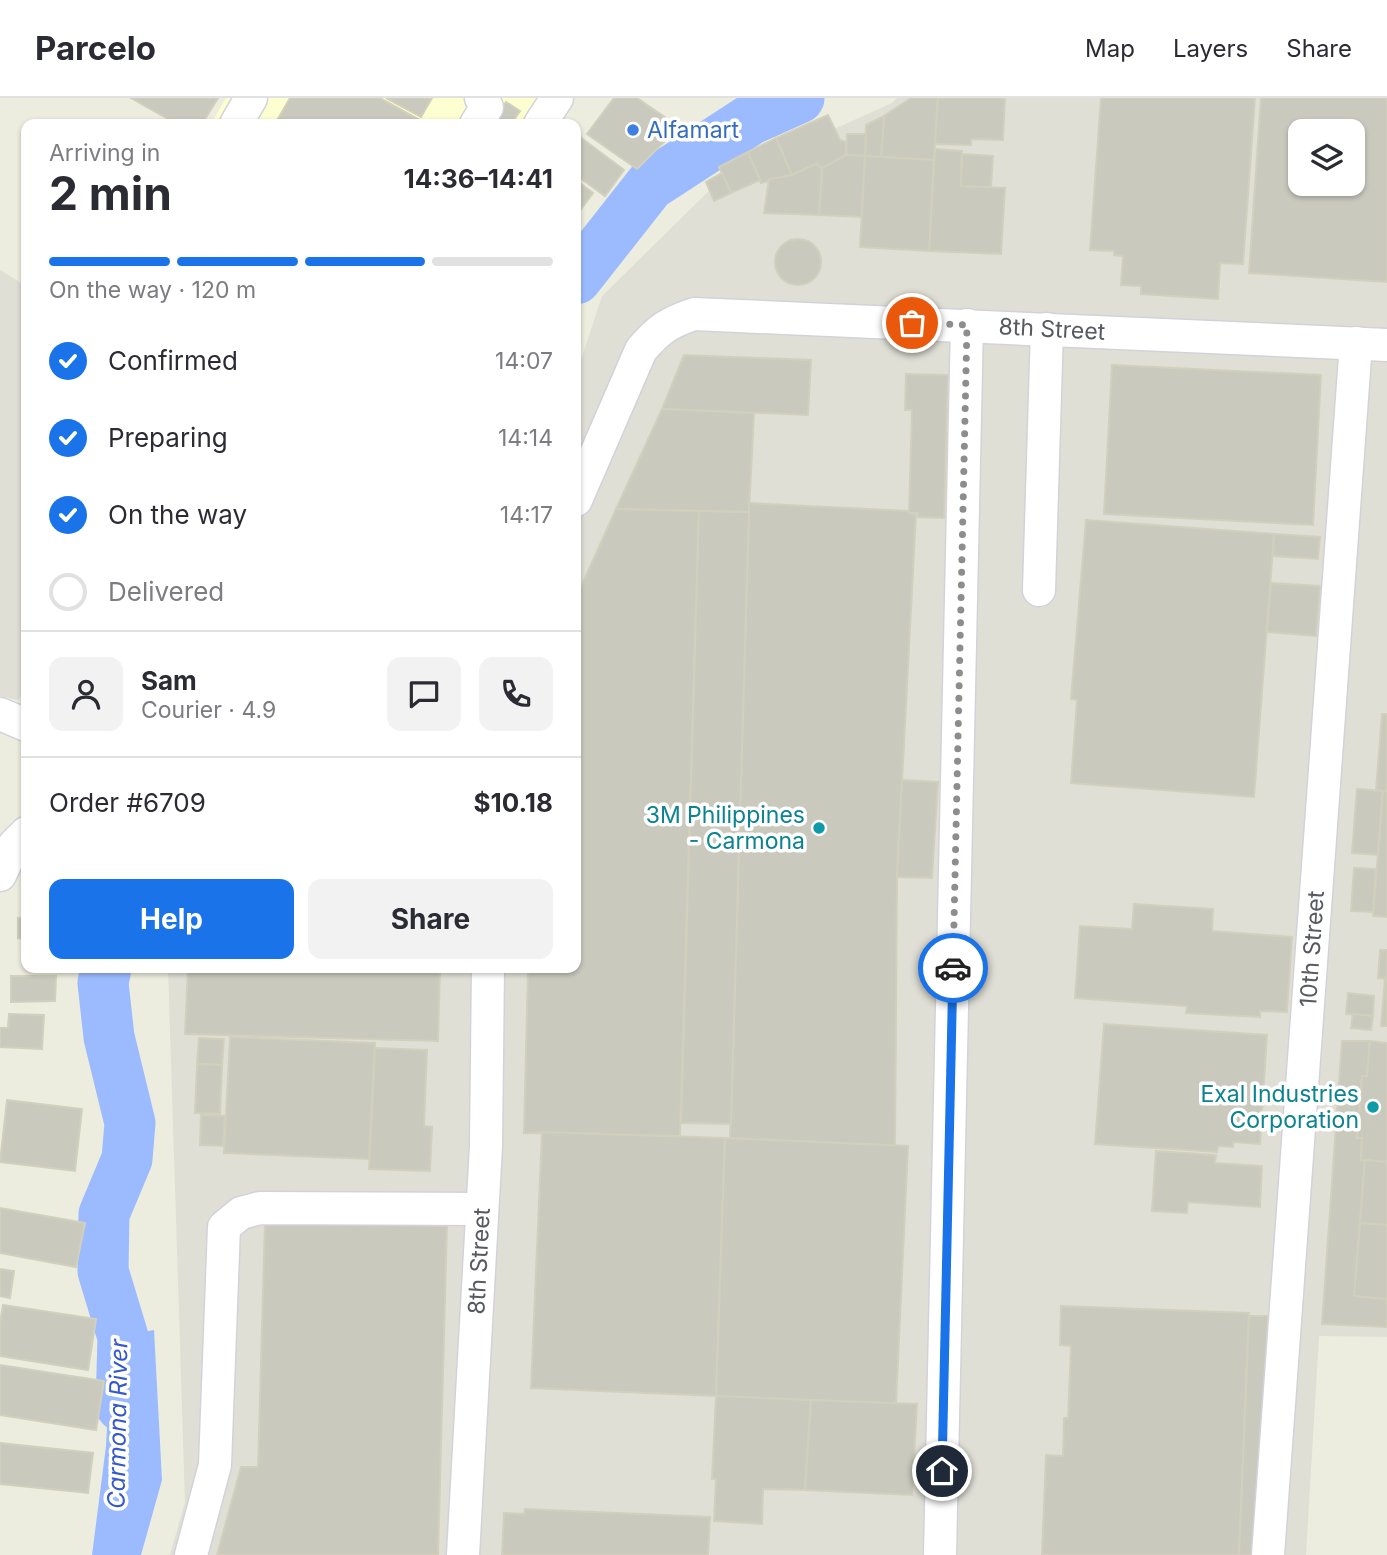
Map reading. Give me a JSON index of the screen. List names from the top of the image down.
{
  "streets": {
    "street": ["8th Street", "10th Street"]
  },
  "crossings": [
    ["8th Street", "10th Street"]
  ],
  "water": ["Carmona River"],
  "places": ["Alfamart", "3M Philippines - Carmona", "Exal Industries Corporation"],
  "page": {
    "header": "Parcelo",
    "nav": ["Map", "Layers", "Share"],
    "heading": ["2 min", "Arriving in", "14:36–14:41"],
    "panel": [
      "Sam",
      "Courier · 4.9",
      "Order #6709",
      "$10.18"
    ],
    "bar": "On the way · 120 m",
    "list": [
      ["Confirmed", "14:07"],
      ["Preparing", "14:14"],
      ["On the way", "14:17"],
      "Delivered"
    ],
    "buttons": ["Help", "Share"]
  }
}
